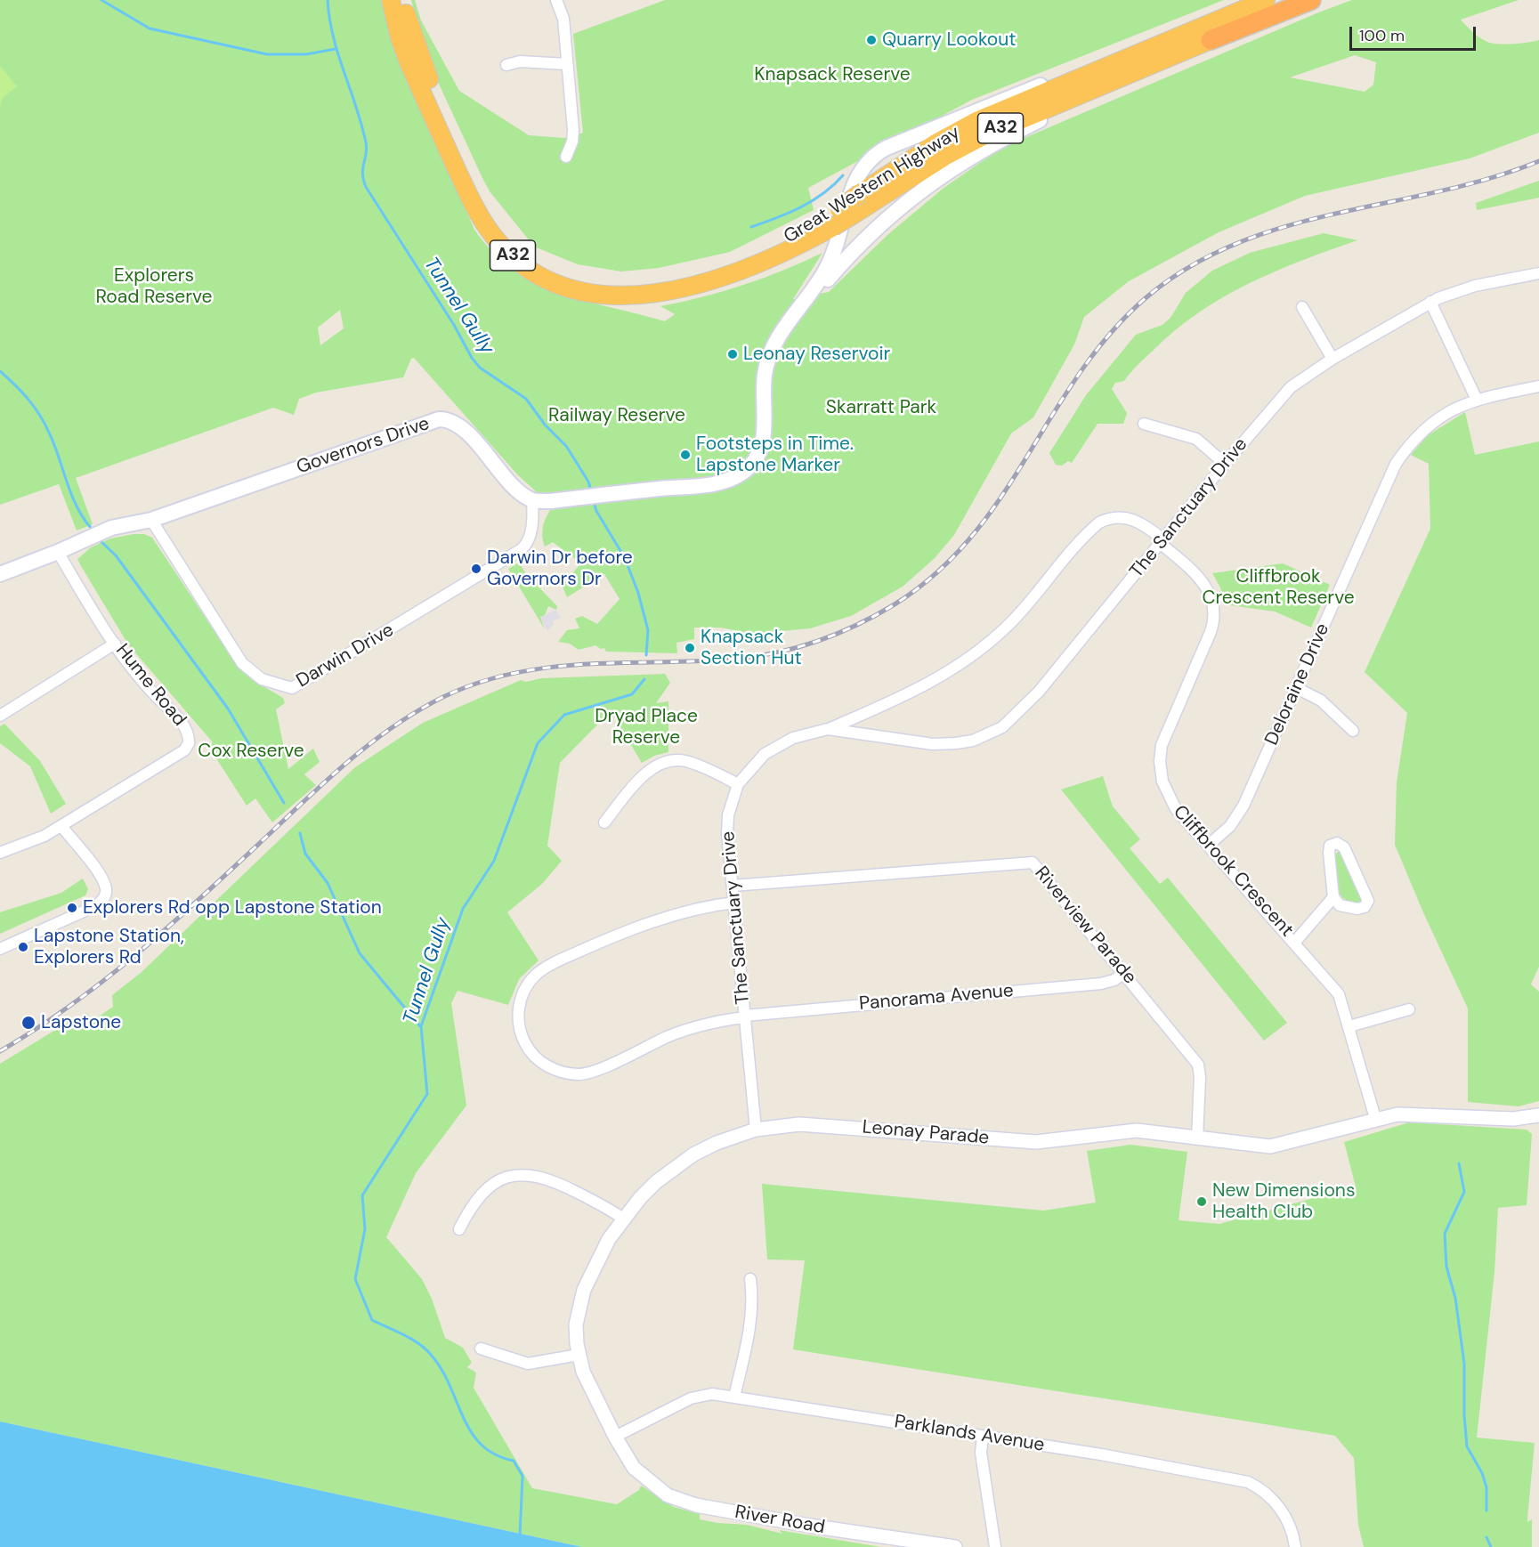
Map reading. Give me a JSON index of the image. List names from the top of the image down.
{
  "streets": {
    "highway": ["A32", "Great Western Highway"],
    "main road": ["Governors Drive"],
    "street": [
      "The Sanctuary Drive",
      "Darwin Drive",
      "Deloraine Drive",
      "Hume Road",
      "Cliffbrook Crescent",
      "Riverview Parade",
      "Panorama Avenue",
      "Leonay Parade",
      "Parklands Avenue",
      "River Road"
    ]
  },
  "crossings": [
    ["Governors Drive", "Darwin Drive"],
    ["Governors Drive", "Hume Road"],
    ["The Sanctuary Drive", "Cliffbrook Crescent"],
    ["The Sanctuary Drive", "Riverview Parade"],
    ["The Sanctuary Drive", "Panorama Avenue"],
    ["The Sanctuary Drive", "Leonay Parade"],
    ["Deloraine Drive", "Cliffbrook Crescent"],
    ["Cliffbrook Crescent", "Leonay Parade"],
    ["Riverview Parade", "Panorama Avenue"],
    ["Riverview Parade", "Leonay Parade"],
    ["Leonay Parade", "Parklands Avenue"],
    ["Leonay Parade", "River Road"]
  ],
  "water": ["Tunnel Gully"],
  "parks": [
    "Knapsack Reserve",
    "Explorers Road Reserve",
    "Skarratt Park",
    "Railway Reserve",
    "Cliffbrook Crescent Reserve",
    "Dryad Place Reserve",
    "Cox Reserve"
  ],
  "places": [
    "Quarry Lookout",
    "Leonay Reservoir",
    "Footsteps in Time. Lapstone Marker",
    "Darwin Dr before Governors Dr",
    "Knapsack Section Hut",
    "Explorers Rd opp Lapstone Station",
    "Lapstone Station, Explorers Rd",
    "Lapstone",
    "New Dimensions Health Club"
  ],
  "scale_bar": "100 m"
}
